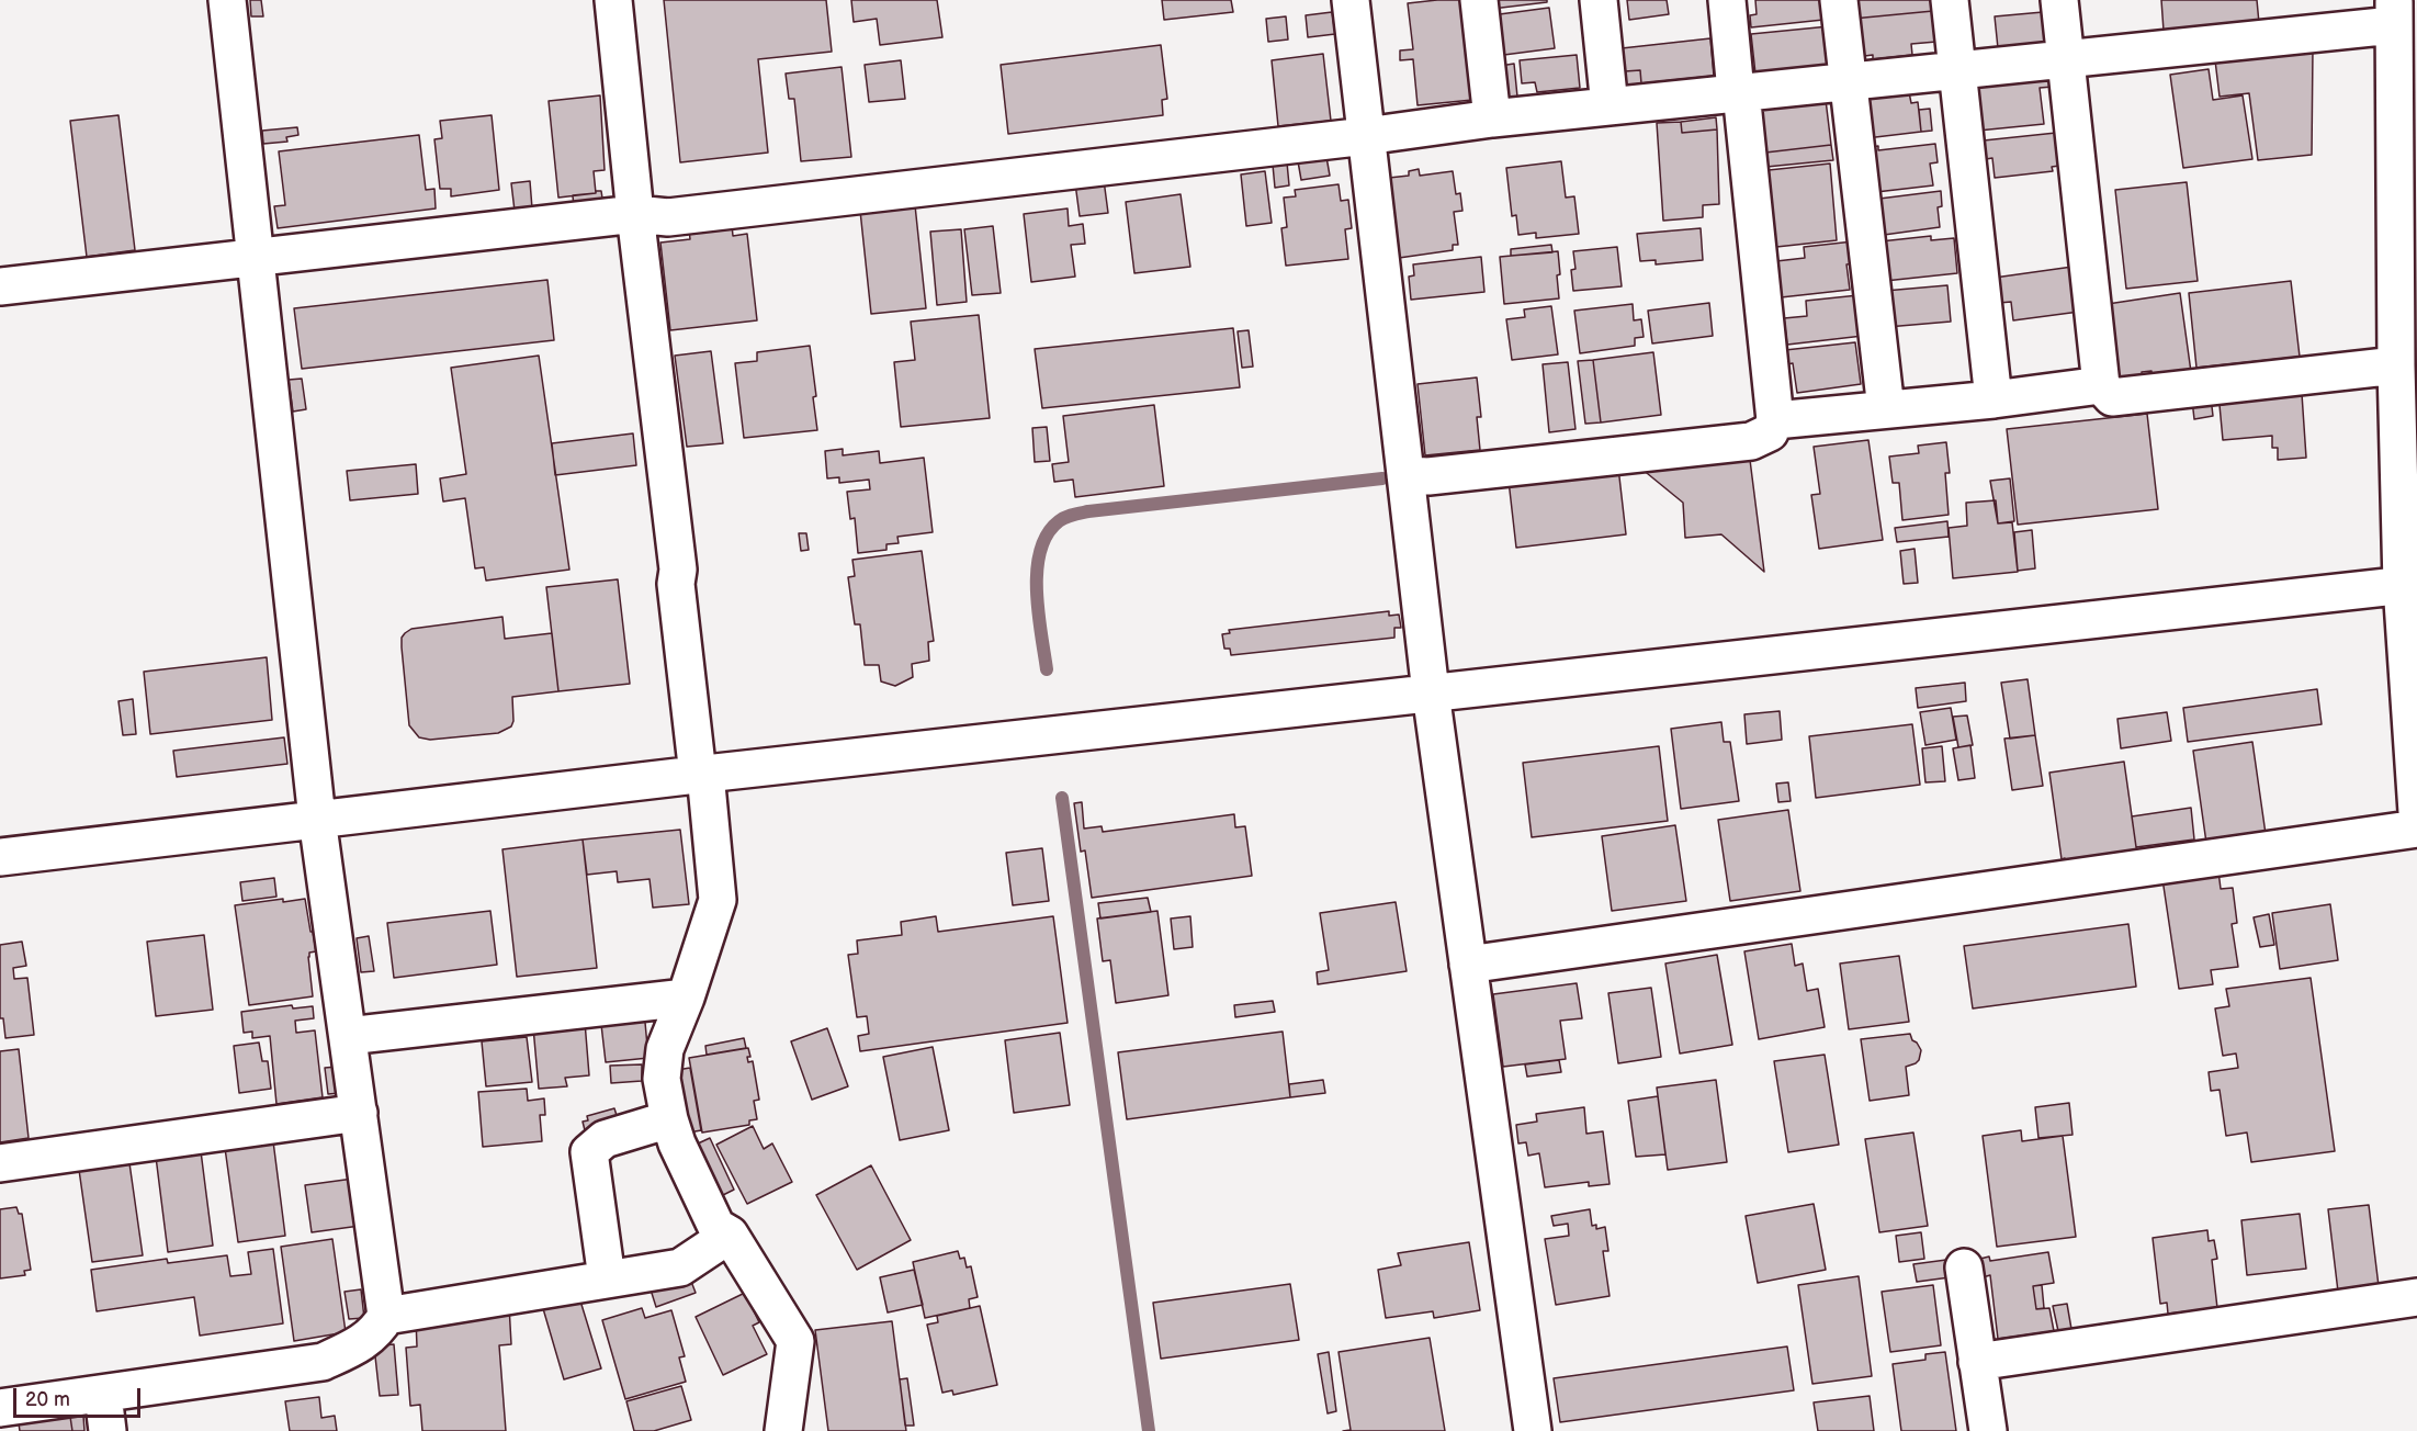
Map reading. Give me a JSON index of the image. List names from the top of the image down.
{
  "scale_bar": "20 m"
}
